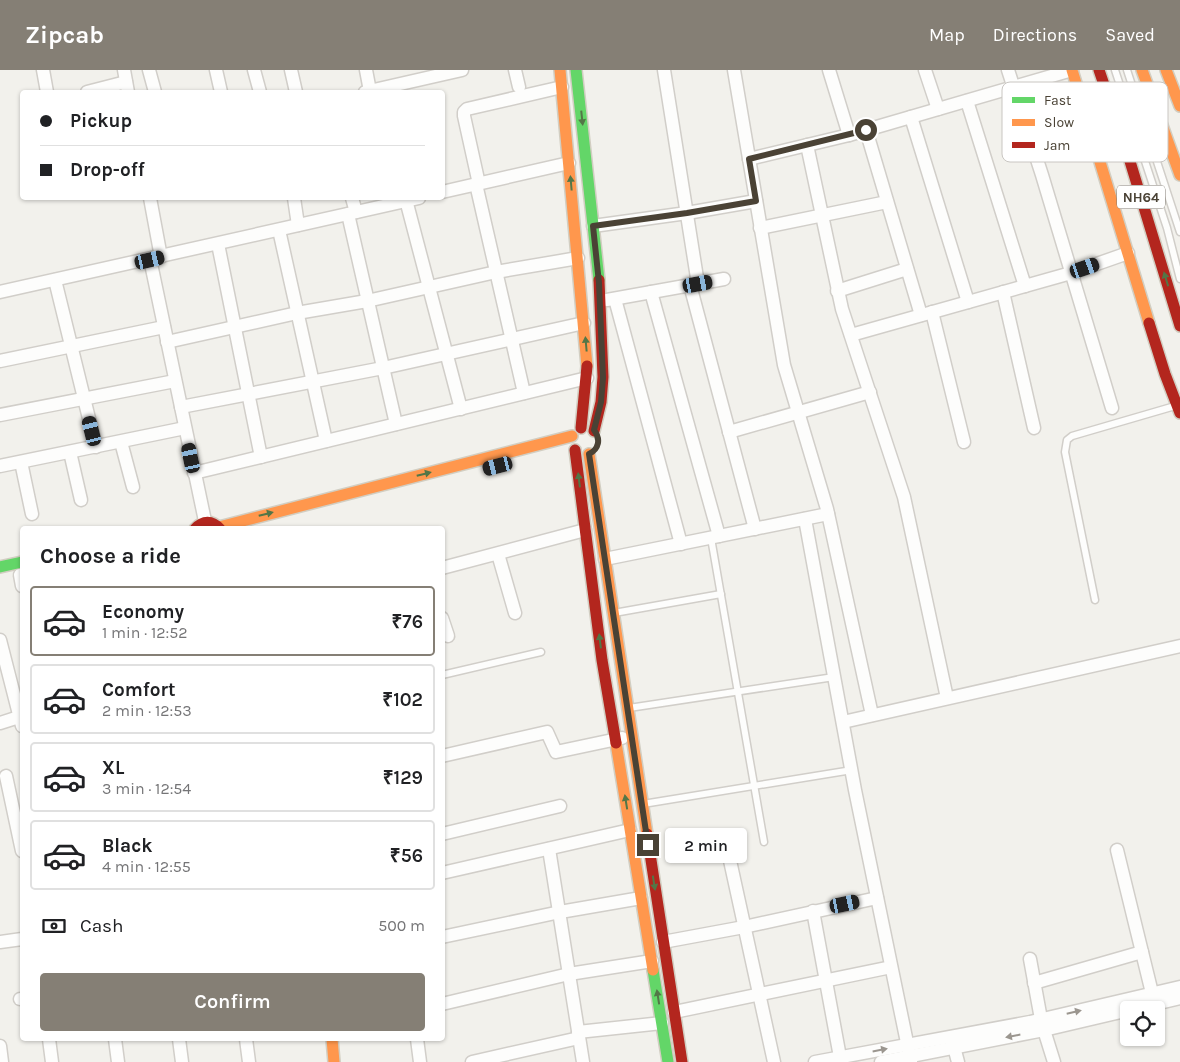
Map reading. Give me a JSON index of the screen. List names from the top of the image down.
{
  "streets": {
    "main road": ["NH64"]
  },
  "legend": ["Fast", "Slow", "Jam"],
  "page": {
    "header": "Zipcab",
    "nav": ["Map", "Directions", "Saved"],
    "banner": ["Pickup", "Drop-off"],
    "heading": "Choose a ride",
    "list": [
      {
        "name": "Economy",
        "note": "1 min · 12:52",
        "value": "₹76"
      },
      {
        "name": "Comfort",
        "note": "2 min · 12:53",
        "value": "₹102"
      },
      {
        "name": "XL",
        "note": "3 min · 12:54",
        "value": "₹129"
      },
      {
        "name": "Black",
        "note": "4 min · 12:55",
        "value": "₹56"
      }
    ],
    "bubble": "2 min",
    "pay": ["Cash", "500 m"],
    "buttons": "Confirm"
  }
}
